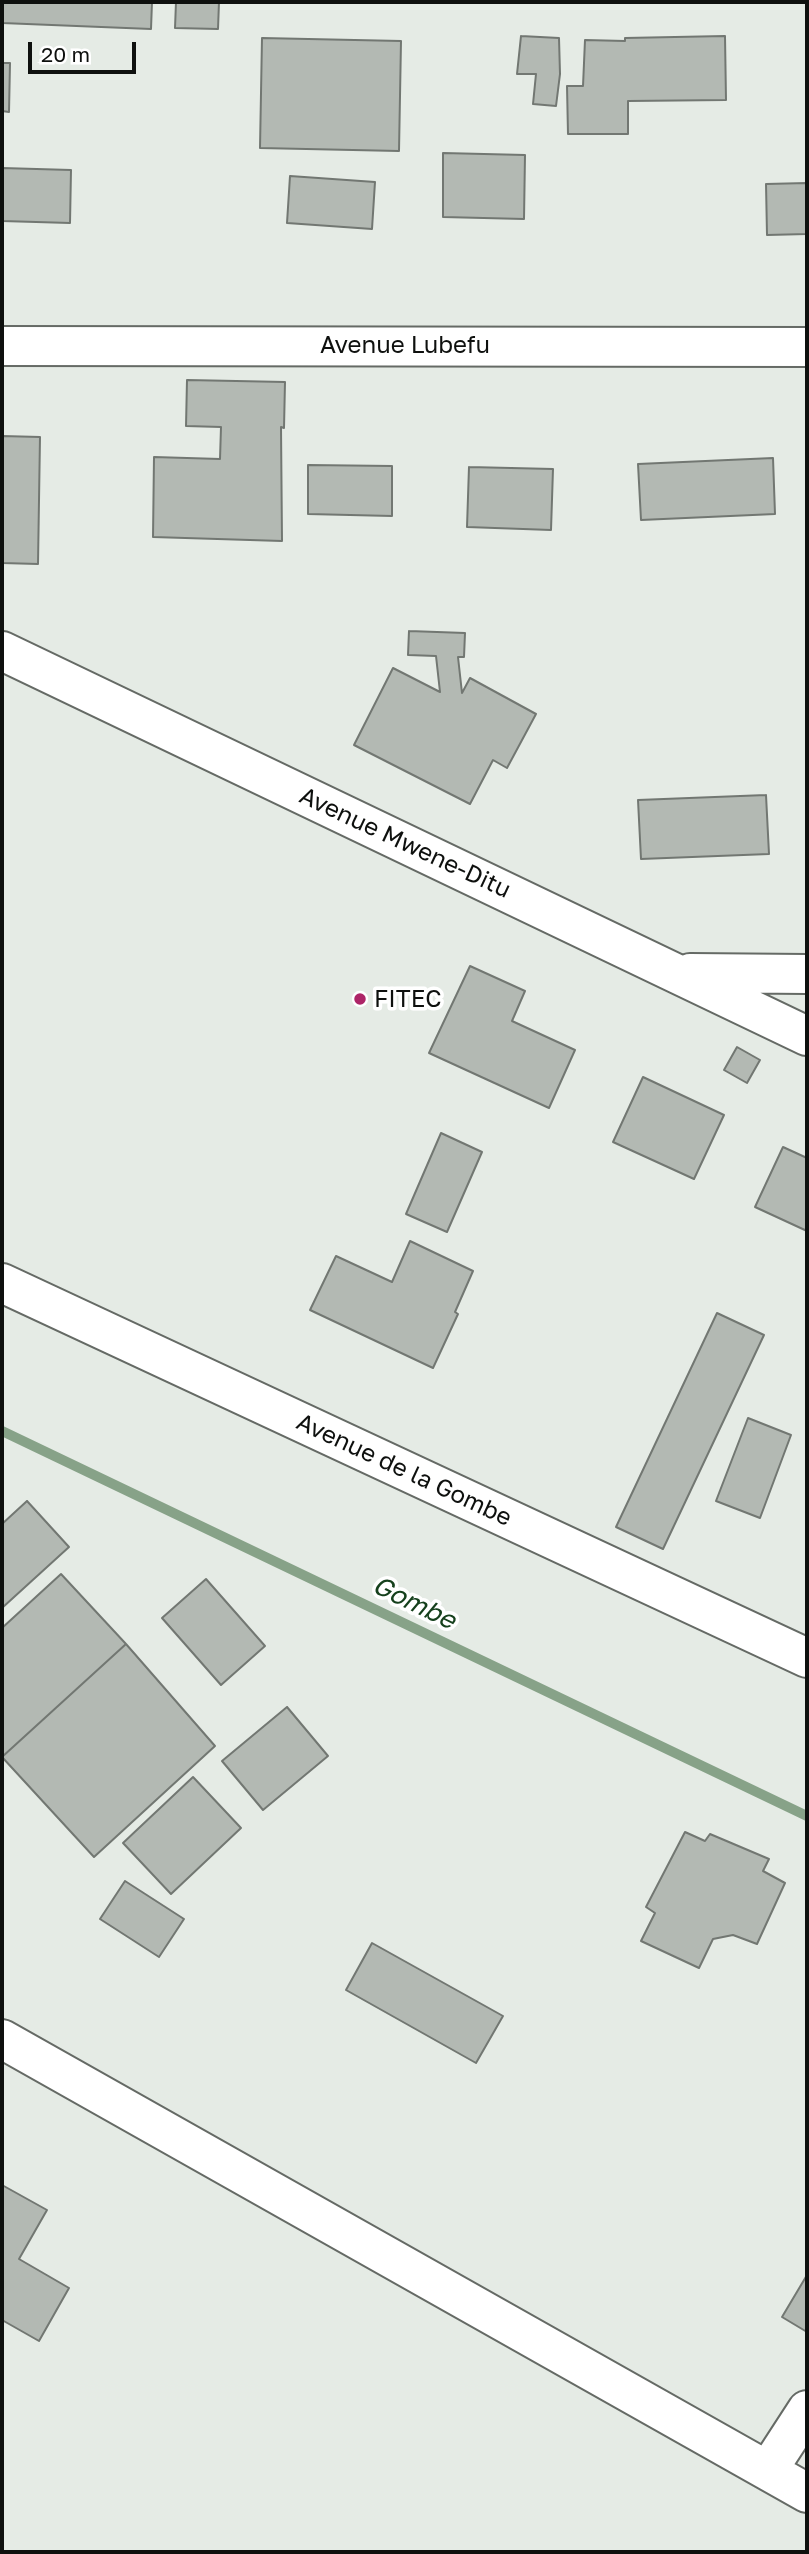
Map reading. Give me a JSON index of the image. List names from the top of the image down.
{
  "streets": {
    "street": ["Avenue Lubefu", "Avenue Mwene-Ditu", "Avenue de la Gombe"]
  },
  "water": ["Gombe"],
  "places": ["FITEC"],
  "scale_bar": "20 m"
}
